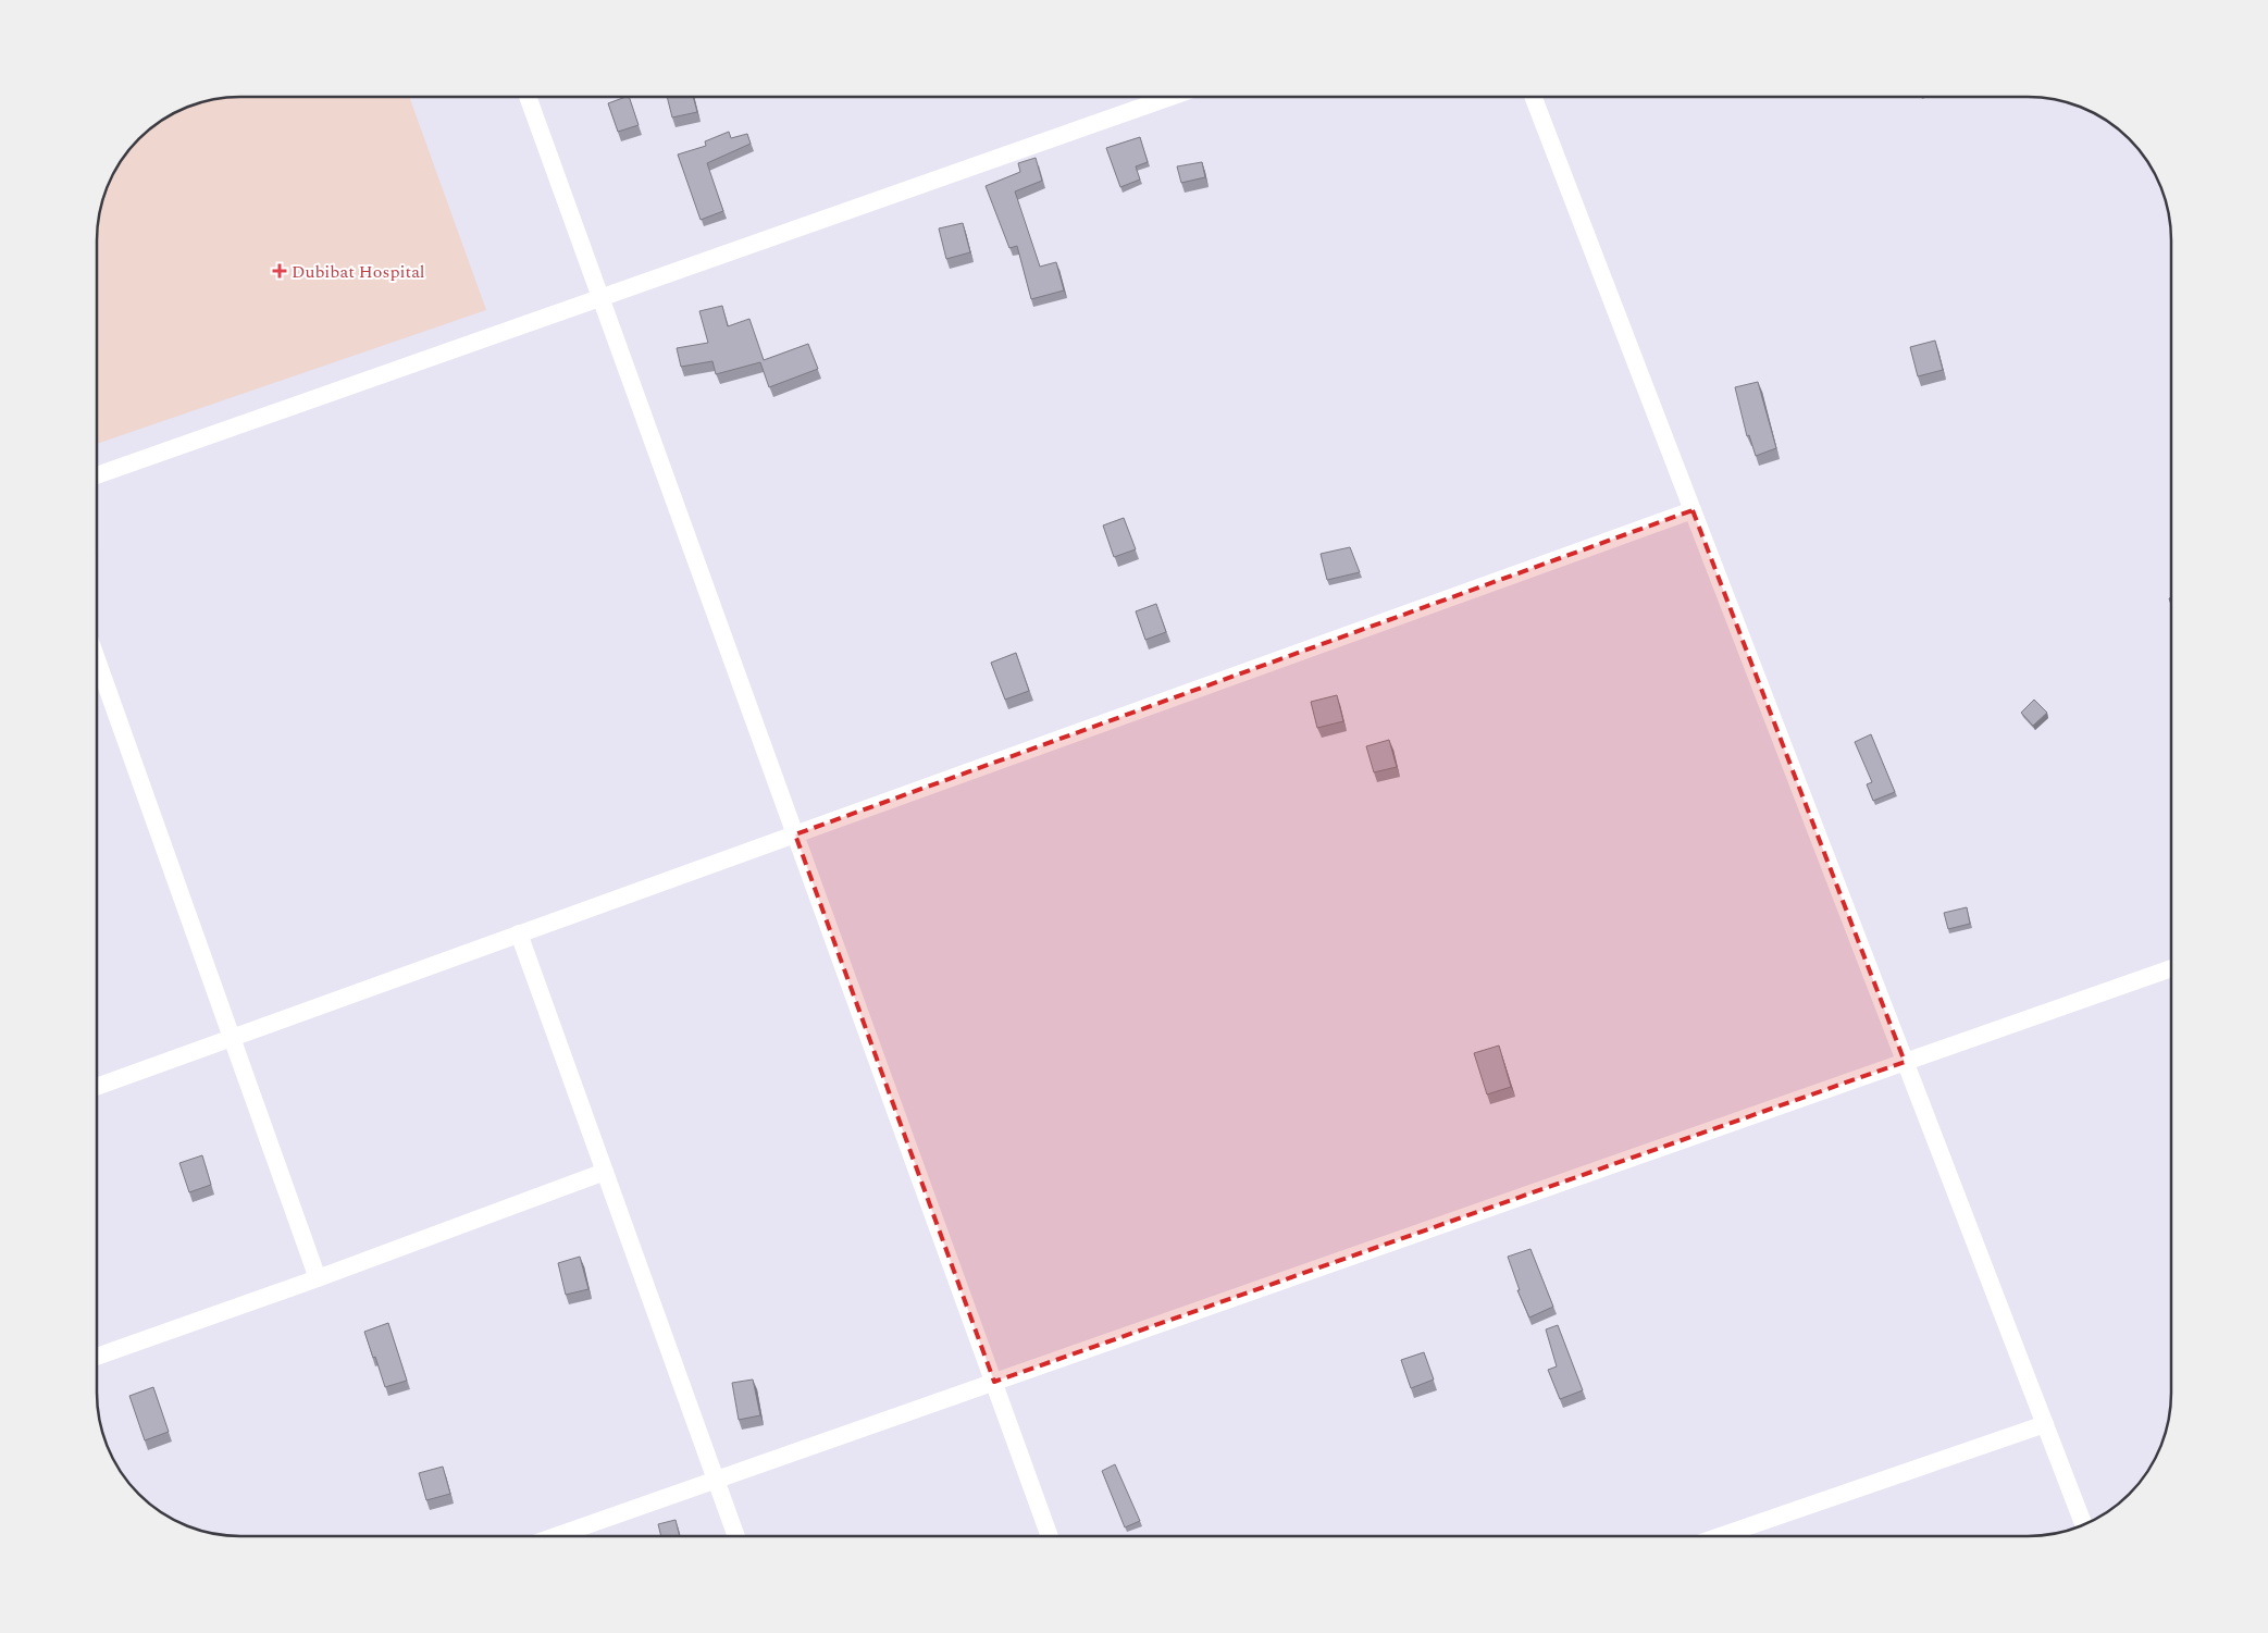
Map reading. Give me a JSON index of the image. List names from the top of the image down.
{
  "places": {
    "health": ["Dubibat Hospital"]
  }
}
